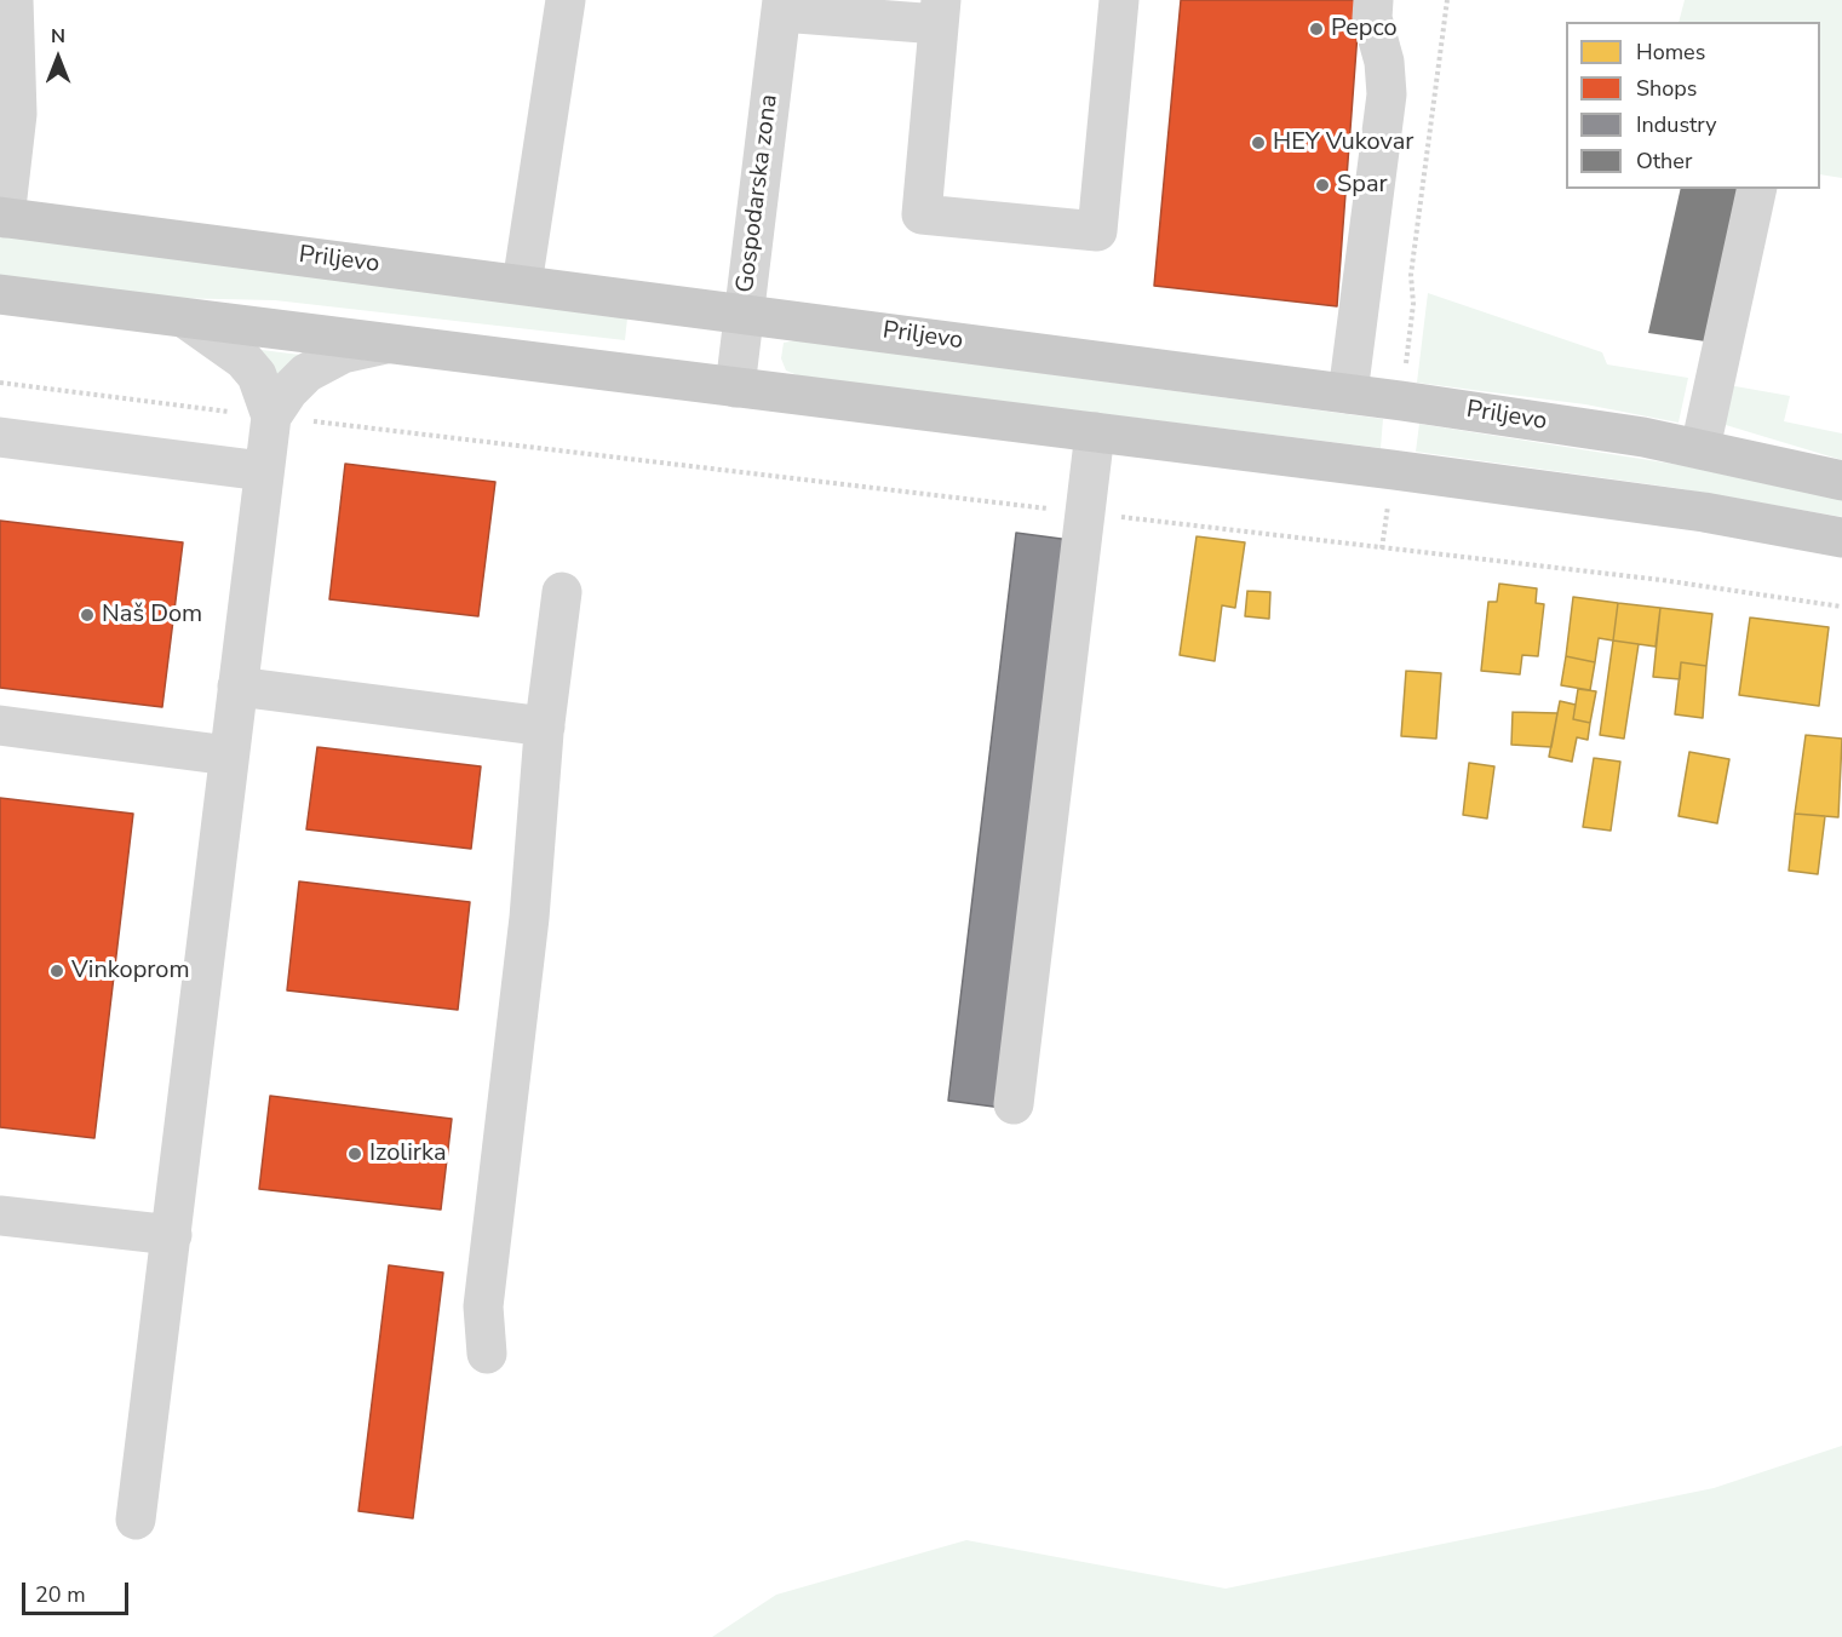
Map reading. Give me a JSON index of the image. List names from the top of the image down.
{
  "streets": {
    "main road": ["Priljevo"],
    "street": ["Gospodarska zona"]
  },
  "crossings": [
    ["Gospodarska zona", "Priljevo"]
  ],
  "places": [
    "Pepco",
    "HEY Vukovar",
    "Spar",
    "Naš Dom",
    "Vinkoprom",
    "Izolirka"
  ],
  "legend": [
    "Homes",
    "Shops",
    "Industry",
    "Other"
  ],
  "scale_bar": "20 m",
  "north": "top"
}
